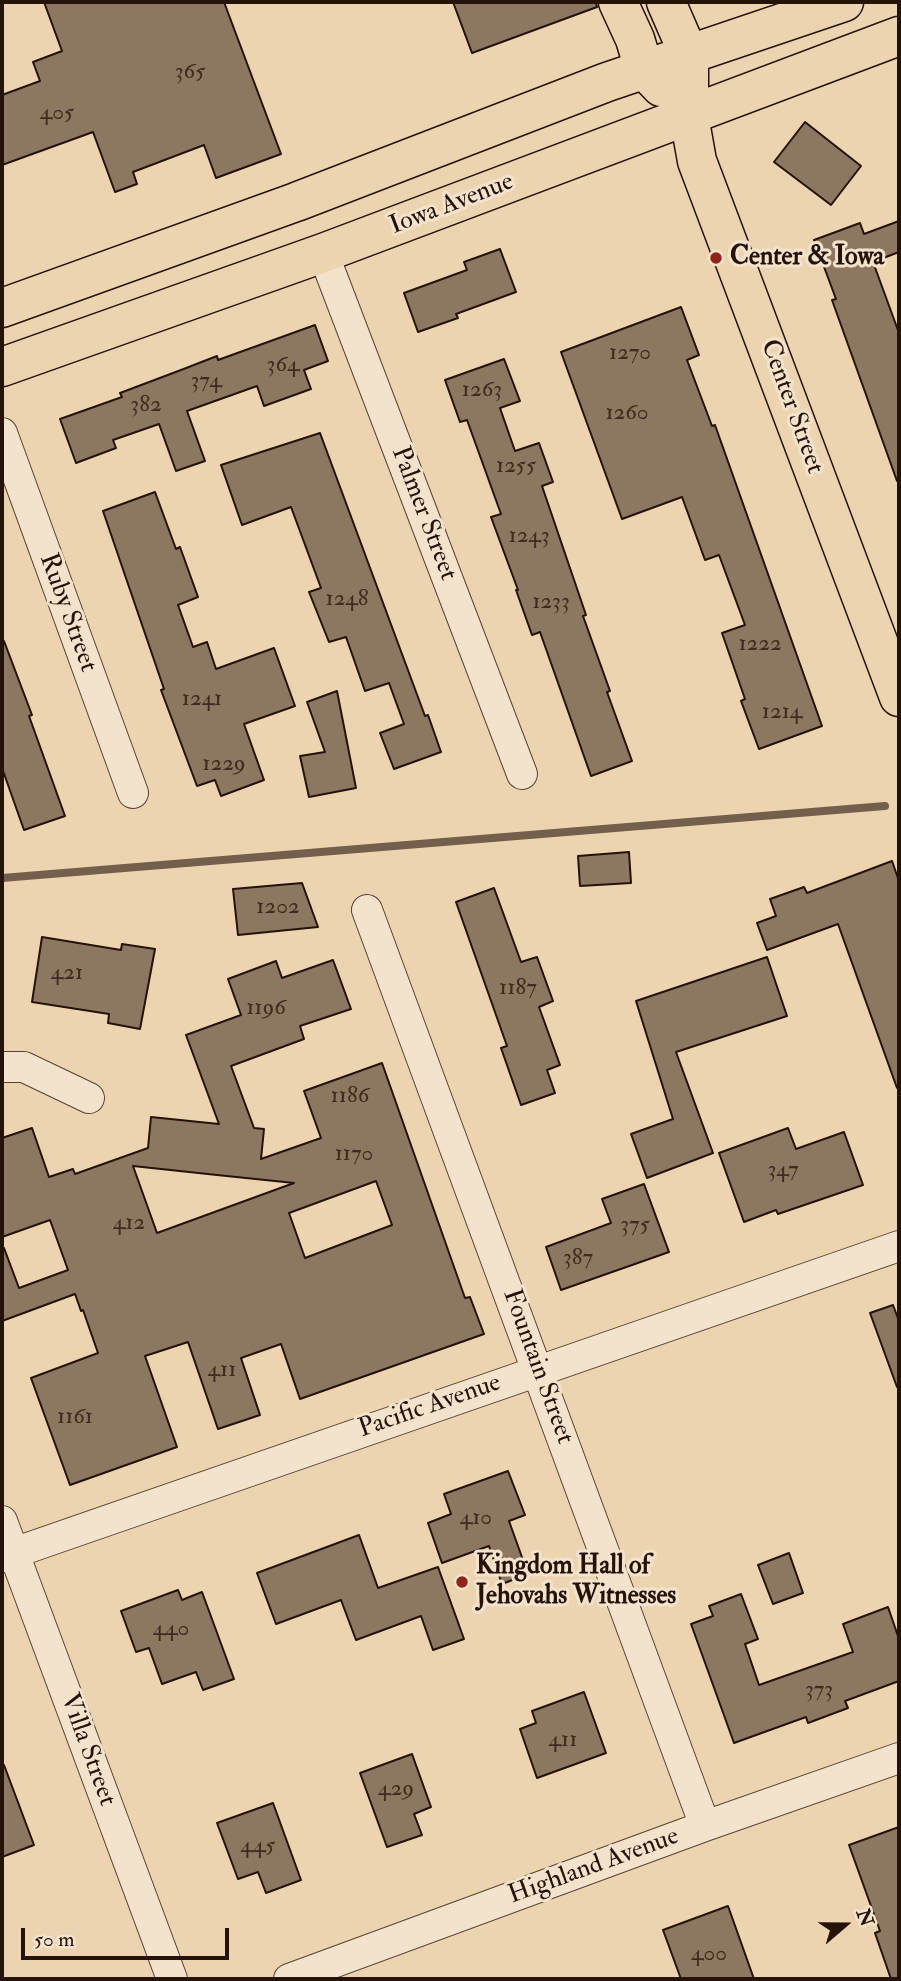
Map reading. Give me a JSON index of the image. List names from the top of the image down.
{
  "streets": {
    "main road": ["Iowa Avenue", "Center Street"],
    "street": [
      "Palmer Street",
      "Ruby Street",
      "Fountain Street",
      "Pacific Avenue",
      "Villa Street",
      "Highland Avenue"
    ]
  },
  "crossings": [
    ["Iowa Avenue", "Center Street"],
    ["Iowa Avenue", "Palmer Street"],
    ["Fountain Street", "Pacific Avenue"],
    ["Fountain Street", "Highland Avenue"],
    ["Pacific Avenue", "Villa Street"]
  ],
  "places": ["Center & Iowa", "Kingdom Hall of Jehovahs Witnesses"],
  "house_numbers": [
    "365",
    "405",
    "1270",
    "364",
    "374",
    "1263",
    "382",
    "1260",
    "1255",
    "1243",
    "1248",
    "1233",
    "1222",
    "1241",
    "1214",
    "1229",
    "1202",
    "421",
    "1187",
    "1196",
    "1186",
    "1170",
    "347",
    "412",
    "375",
    "387",
    "411",
    "1161",
    "410",
    "440",
    "373",
    "411",
    "429",
    "445",
    "400"
  ],
  "scale_bar": "50 m",
  "north": "right"
}
